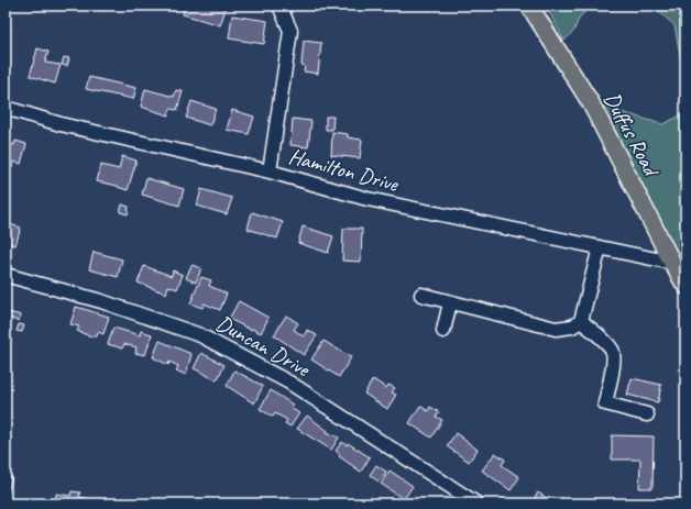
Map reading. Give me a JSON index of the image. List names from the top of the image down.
{
  "streets": {
    "main road": ["Duffus Road"],
    "street": ["Hamilton Drive", "Duncan Drive"]
  },
  "crossings": [
    ["Duffus Road", "Hamilton Drive"]
  ]
}
